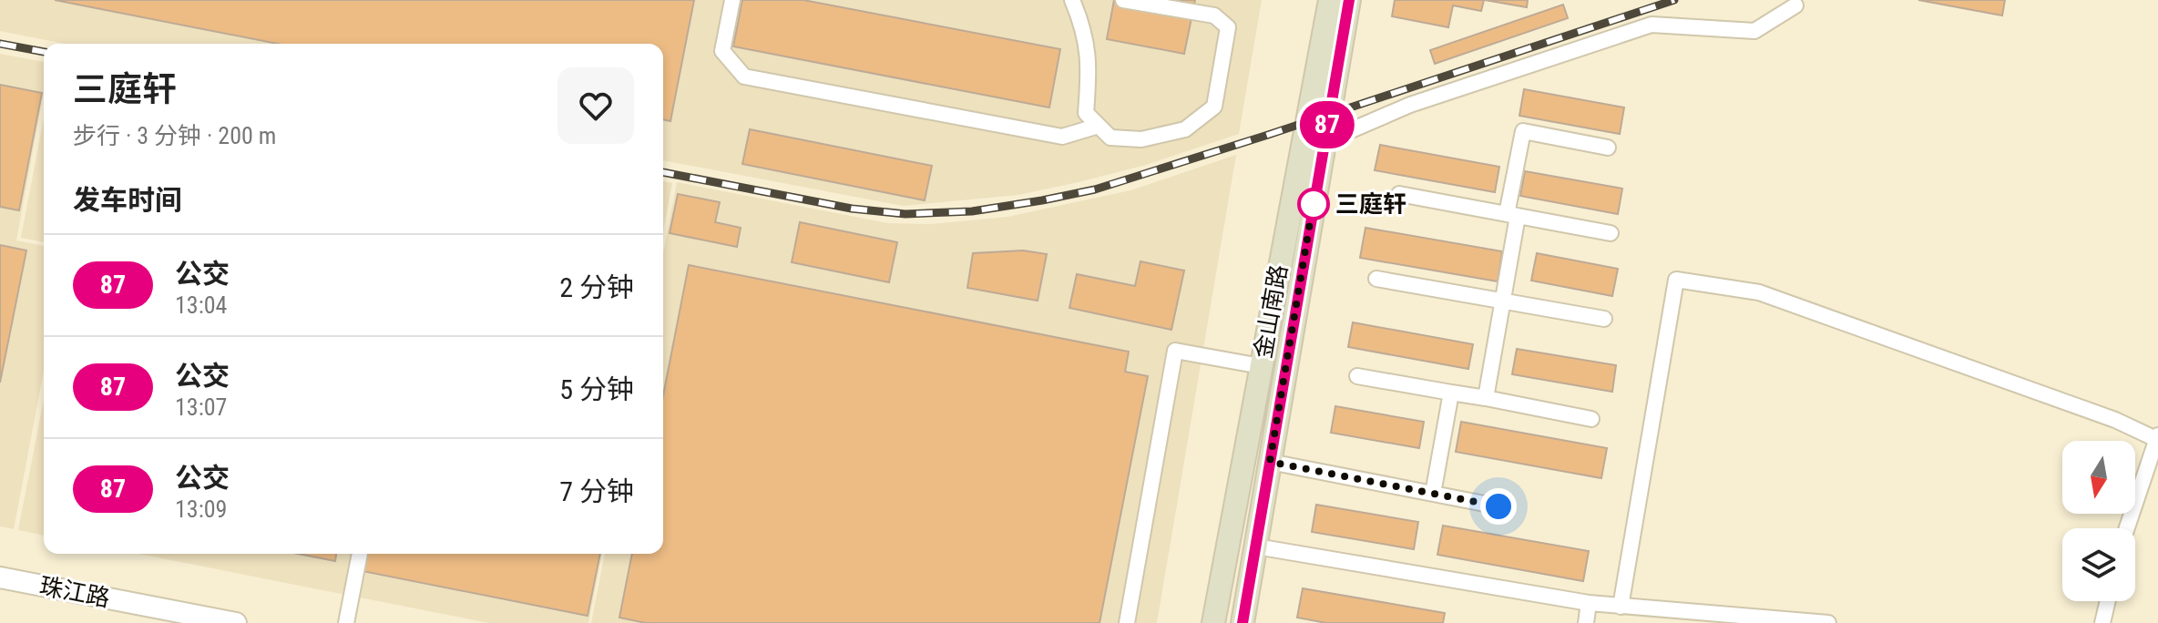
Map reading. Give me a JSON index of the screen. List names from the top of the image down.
{
  "streets": {
    "main road": ["金山南路"],
    "street": ["珠江路"]
  },
  "places": ["三庭轩"],
  "lines": ["bus line 87"],
  "north": "bottom",
  "page": {
    "on_map": "87",
    "heading": [
      ["三庭轩", "步行 · 3 分钟 · 200 m"],
      "发车时间"
    ],
    "list": [
      {
        "mark": "87",
        "name": "公交",
        "note": "13:04",
        "value": "2 分钟"
      },
      {
        "mark": "87",
        "name": "公交",
        "note": "13:07",
        "value": "5 分钟"
      },
      {
        "mark": "87",
        "name": "公交",
        "note": "13:09",
        "value": "7 分钟"
      }
    ]
  }
}
